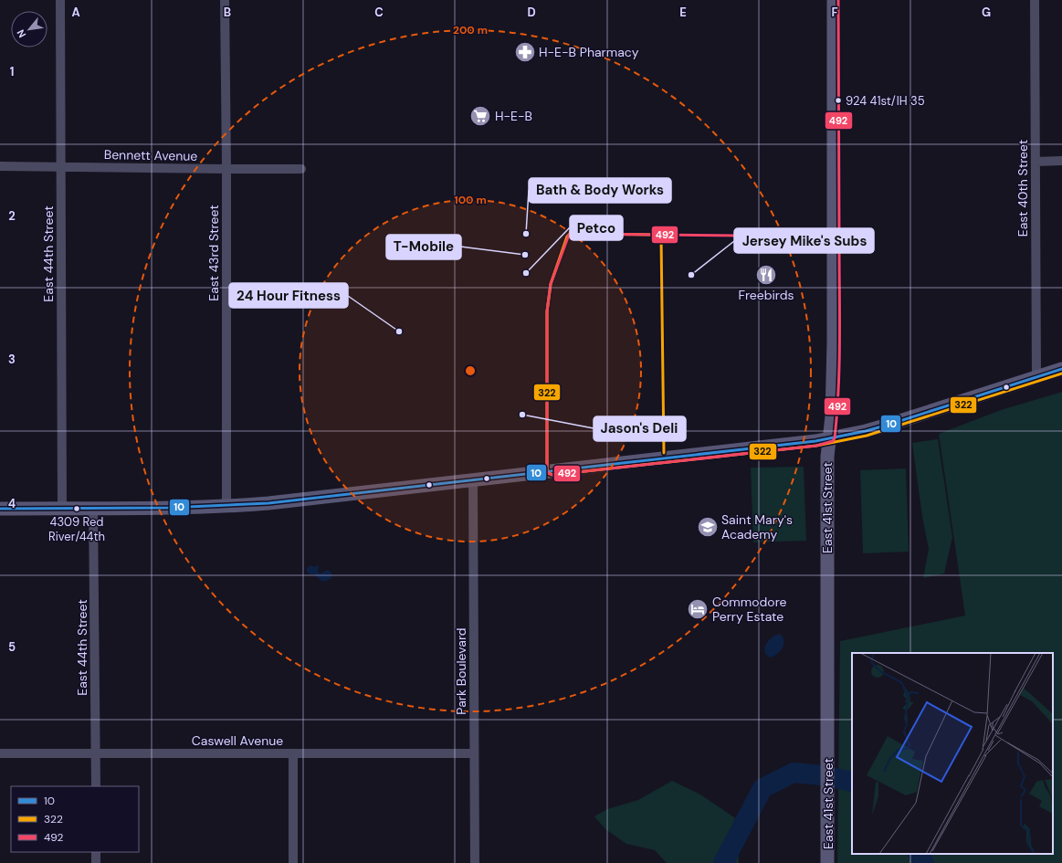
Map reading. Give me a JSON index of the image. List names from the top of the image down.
{
  "streets": {
    "main road": ["East 41st Street"],
    "street": [
      "Bennett Avenue",
      "East 40th Street",
      "East 43rd Street",
      "East 44th Street",
      "Park Boulevard",
      "Caswell Avenue"
    ]
  },
  "crossings": [
    ["Bennett Avenue", "East 43rd Street"],
    ["Bennett Avenue", "East 44th Street"],
    ["East 44th Street", "Caswell Avenue"],
    ["Park Boulevard", "Caswell Avenue"]
  ],
  "places": {
    "pharmacy": ["H-E-B Pharmacy"],
    "other": [
      "924 41st/IH 35",
      "Bath & Body Works",
      "T-Mobile",
      "Petco",
      "Jersey Mike's Subs",
      "24 Hour Fitness",
      "Jason's Deli",
      "4309 Red River/44th"
    ],
    "supermarket": ["H-E-B"],
    "restaurant": ["Freebirds"],
    "school or university": ["Saint Mary's Academy"],
    "hotel": ["Commodore Perry Estate"]
  },
  "lines": ["transit line 492", "transit line 322", "transit line 10"],
  "legend": ["10", "322", "492"],
  "north": "bottom left",
  "grid": {
    "columns": [
      "A",
      "B",
      "C",
      "D",
      "E",
      "F",
      "G"
    ],
    "rows": [
      "1",
      "2",
      "3",
      "4",
      "5"
    ]
  },
  "rings": ["200 m", "100 m"]
}
